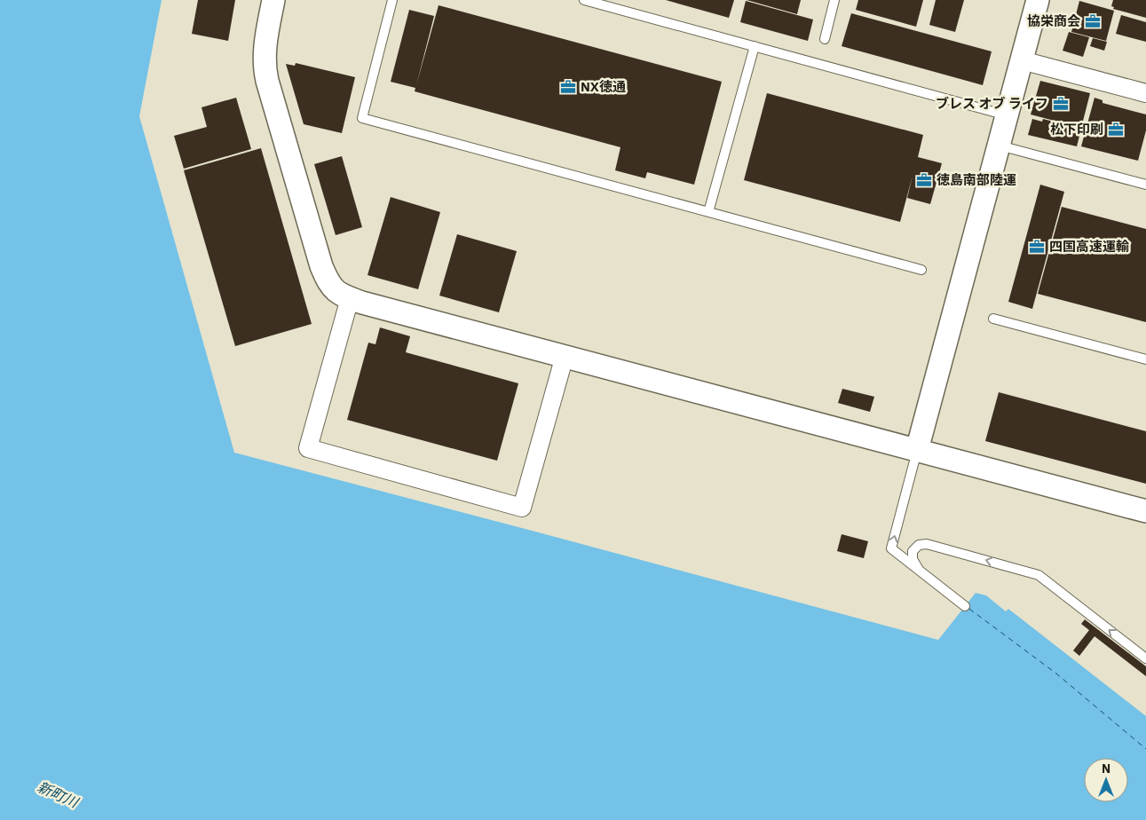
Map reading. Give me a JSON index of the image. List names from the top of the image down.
{
  "water": ["新町川"],
  "places": {
    "office": [
      "協栄商会",
      "NX徳通",
      "ブレス オブ ライフ",
      "松下印刷",
      "徳島南部陸運",
      "四国高速運輸"
    ]
  },
  "north": "top"
}
